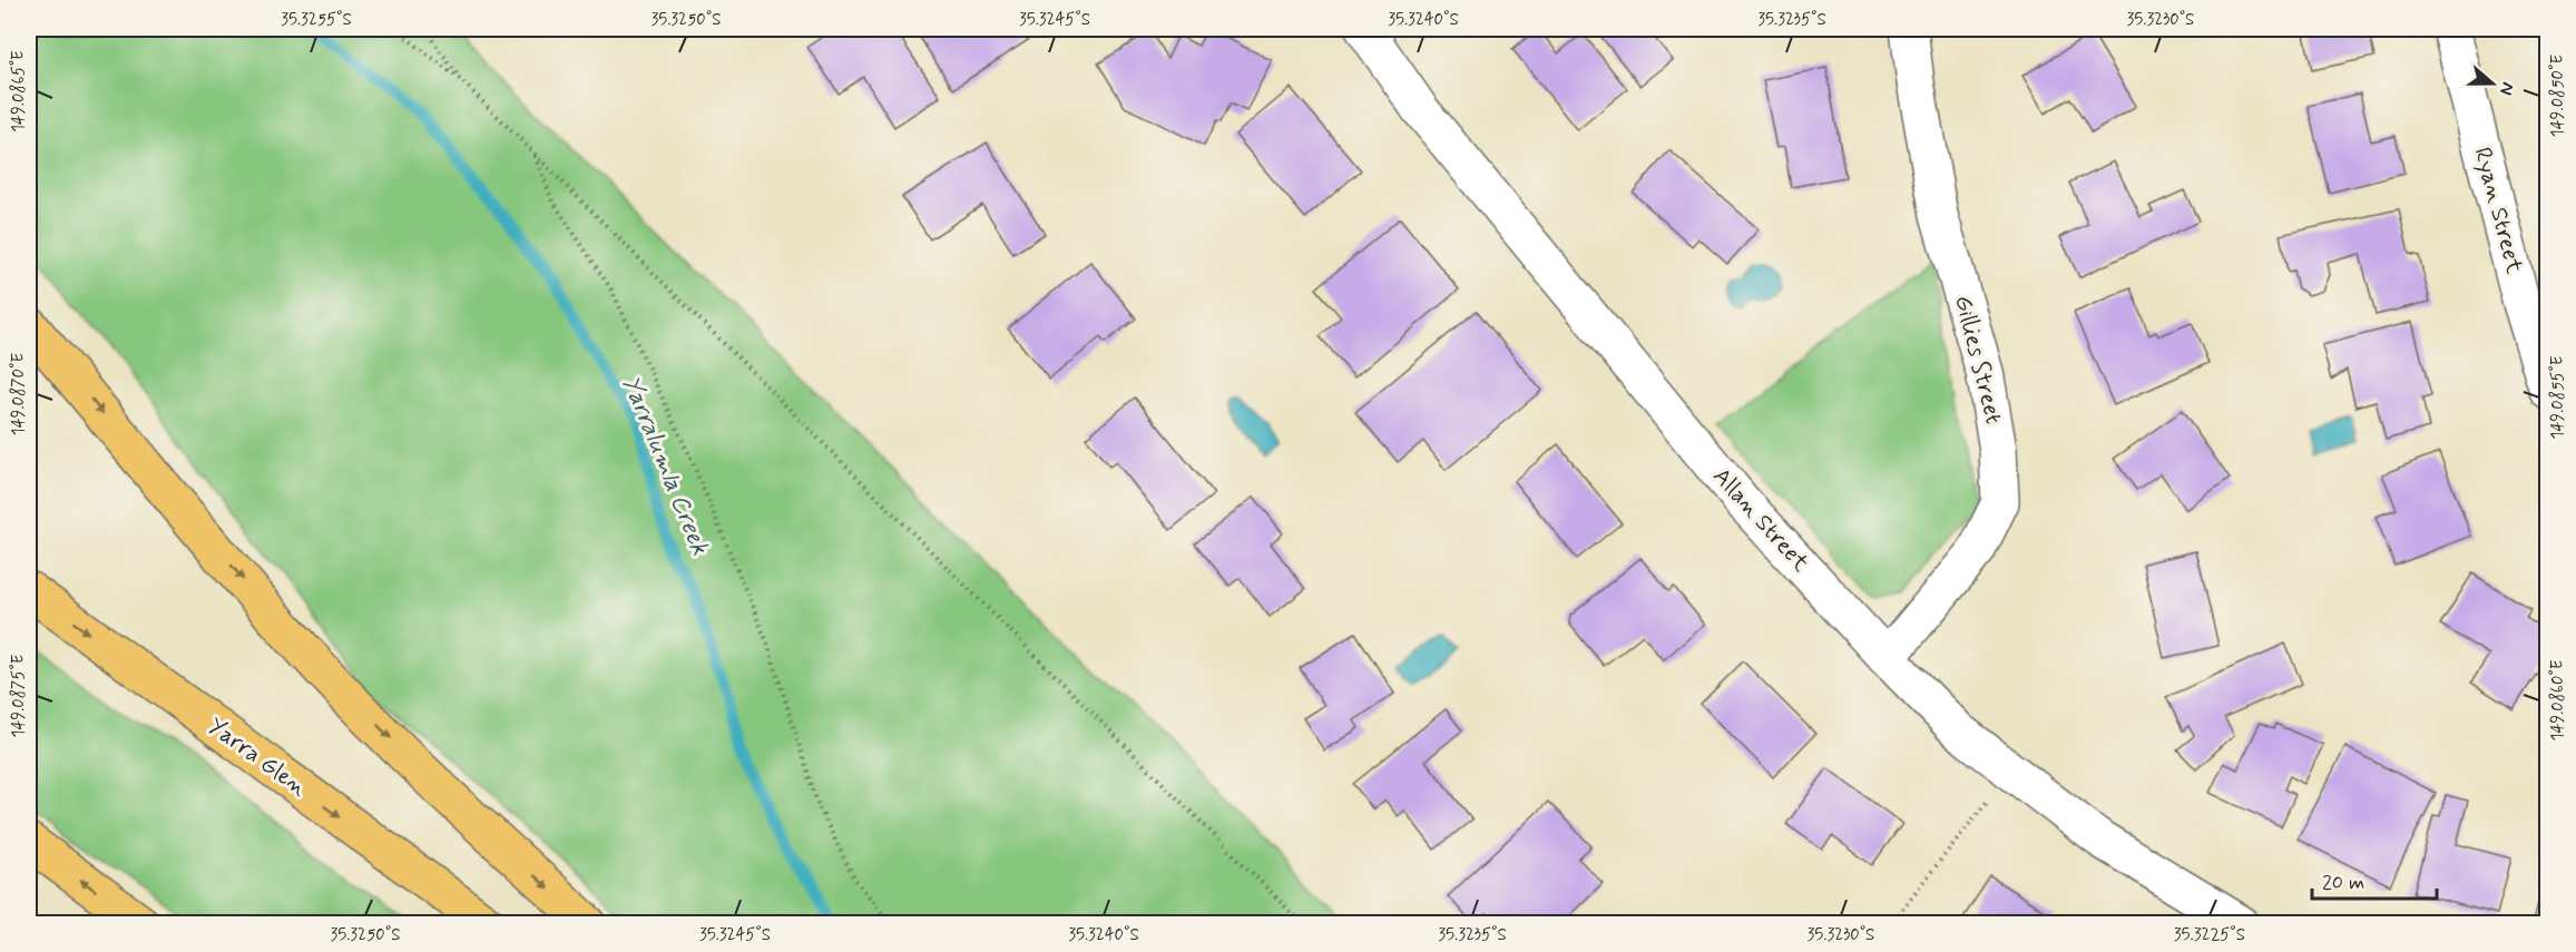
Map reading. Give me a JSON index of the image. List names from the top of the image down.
{
  "streets": {
    "highway": ["Yarra Glen"],
    "street": ["Ryan Street", "Gillies Street", "Allan Street"]
  },
  "crossings": [
    ["Gillies Street", "Allan Street"]
  ],
  "water": ["Yarralumla Creek"],
  "scale_bar": "20 m",
  "north": "right",
  "coordinates": [
    "35.3255°S",
    "35.3250°S",
    "35.3245°S",
    "35.3240°S",
    "35.3235°S",
    "35.3230°S",
    "149.0865°E",
    "149.0850°E",
    "149.0870°E",
    "149.0855°E",
    "149.0875°E",
    "149.0860°E",
    "35.3225°S"
  ]
}
